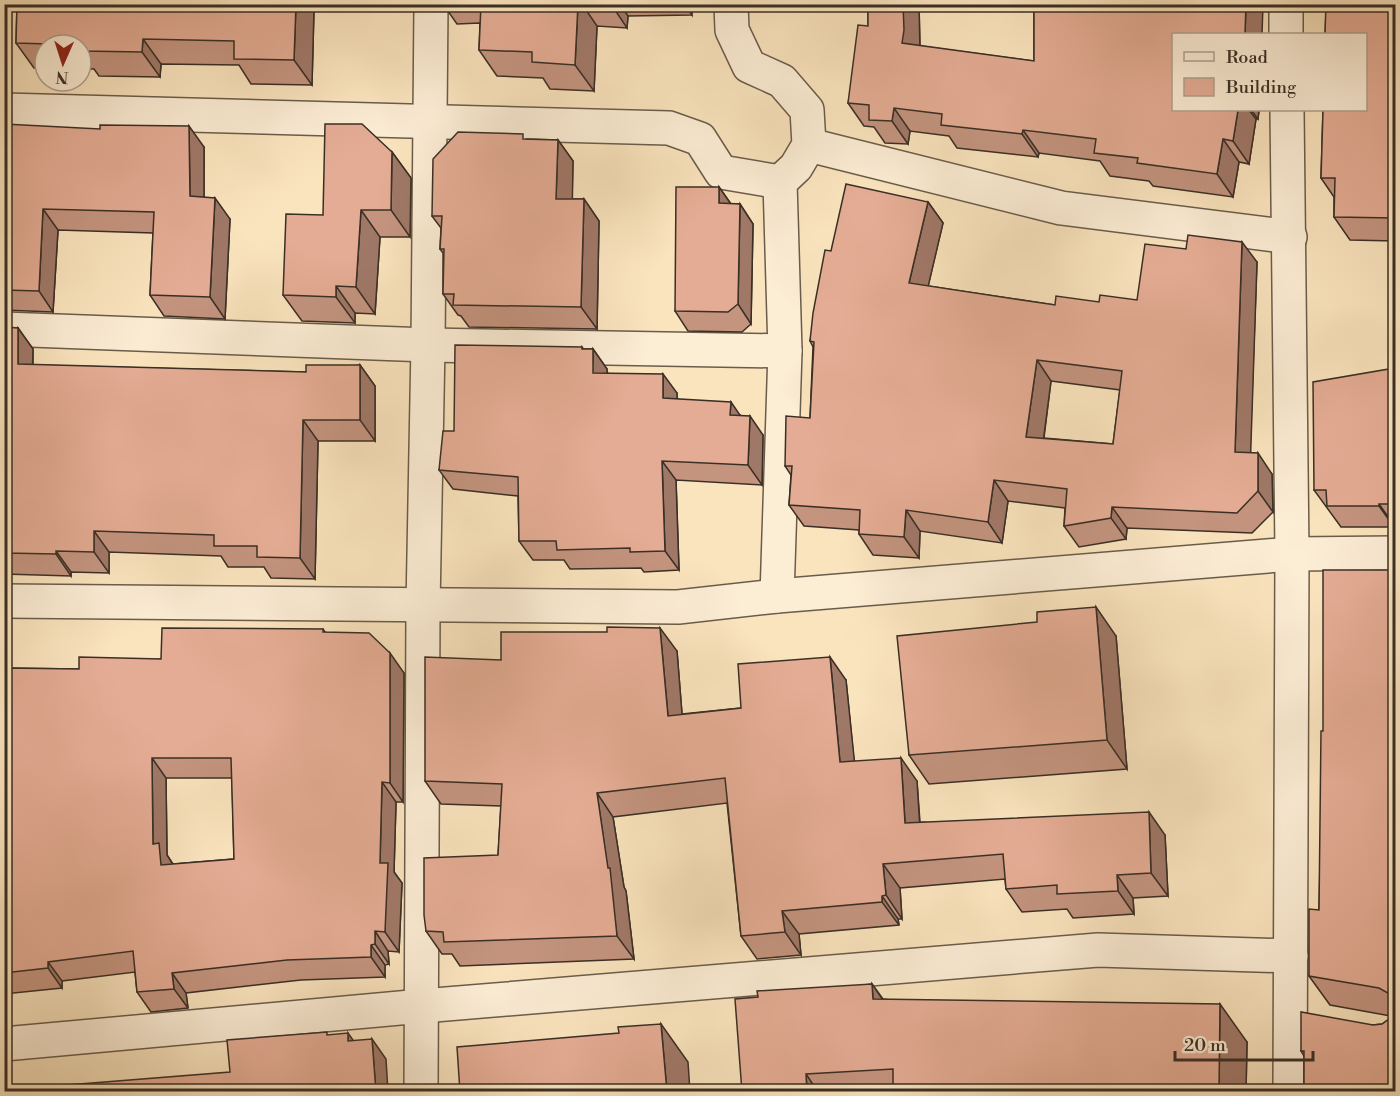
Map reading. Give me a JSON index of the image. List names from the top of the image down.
{
  "legend": ["Road", "Building"],
  "scale_bar": "20 m",
  "north": "bottom"
}
